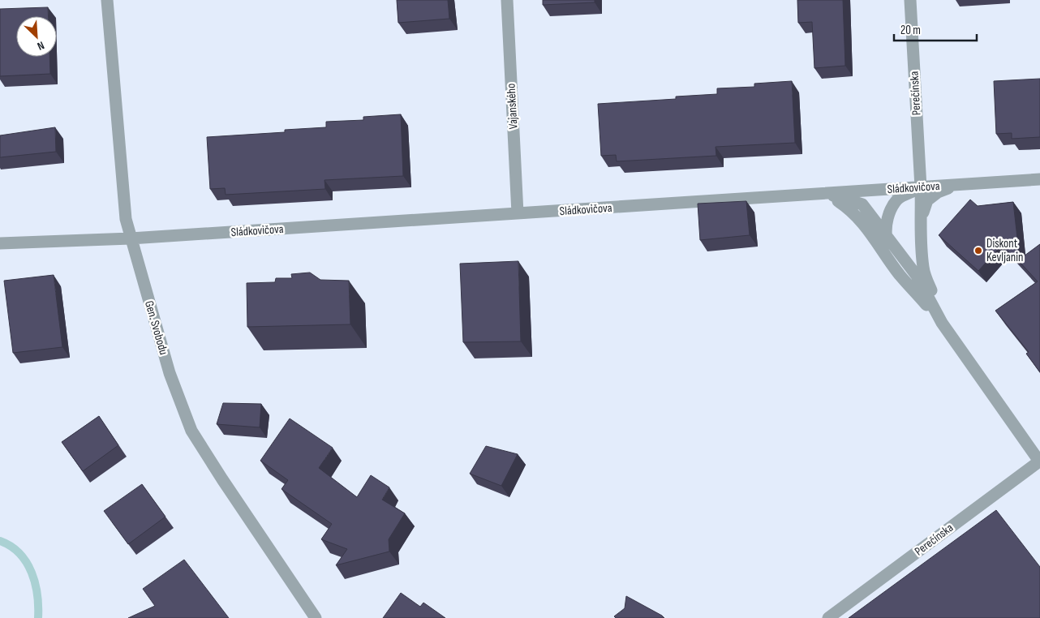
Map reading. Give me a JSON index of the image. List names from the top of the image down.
{
  "streets": {
    "street": [
      "Perečínska",
      "Vajanského",
      "Sládkovičova",
      "Gen. Svobodu"
    ]
  },
  "crossings": [
    ["Perečínska", "Sládkovičova"],
    ["Vajanského", "Sládkovičova"],
    ["Sládkovičova", "Gen. Svobodu"]
  ],
  "places": ["Diskont Kevljanin"],
  "scale_bar": "20 m",
  "north": "bottom right"
}
